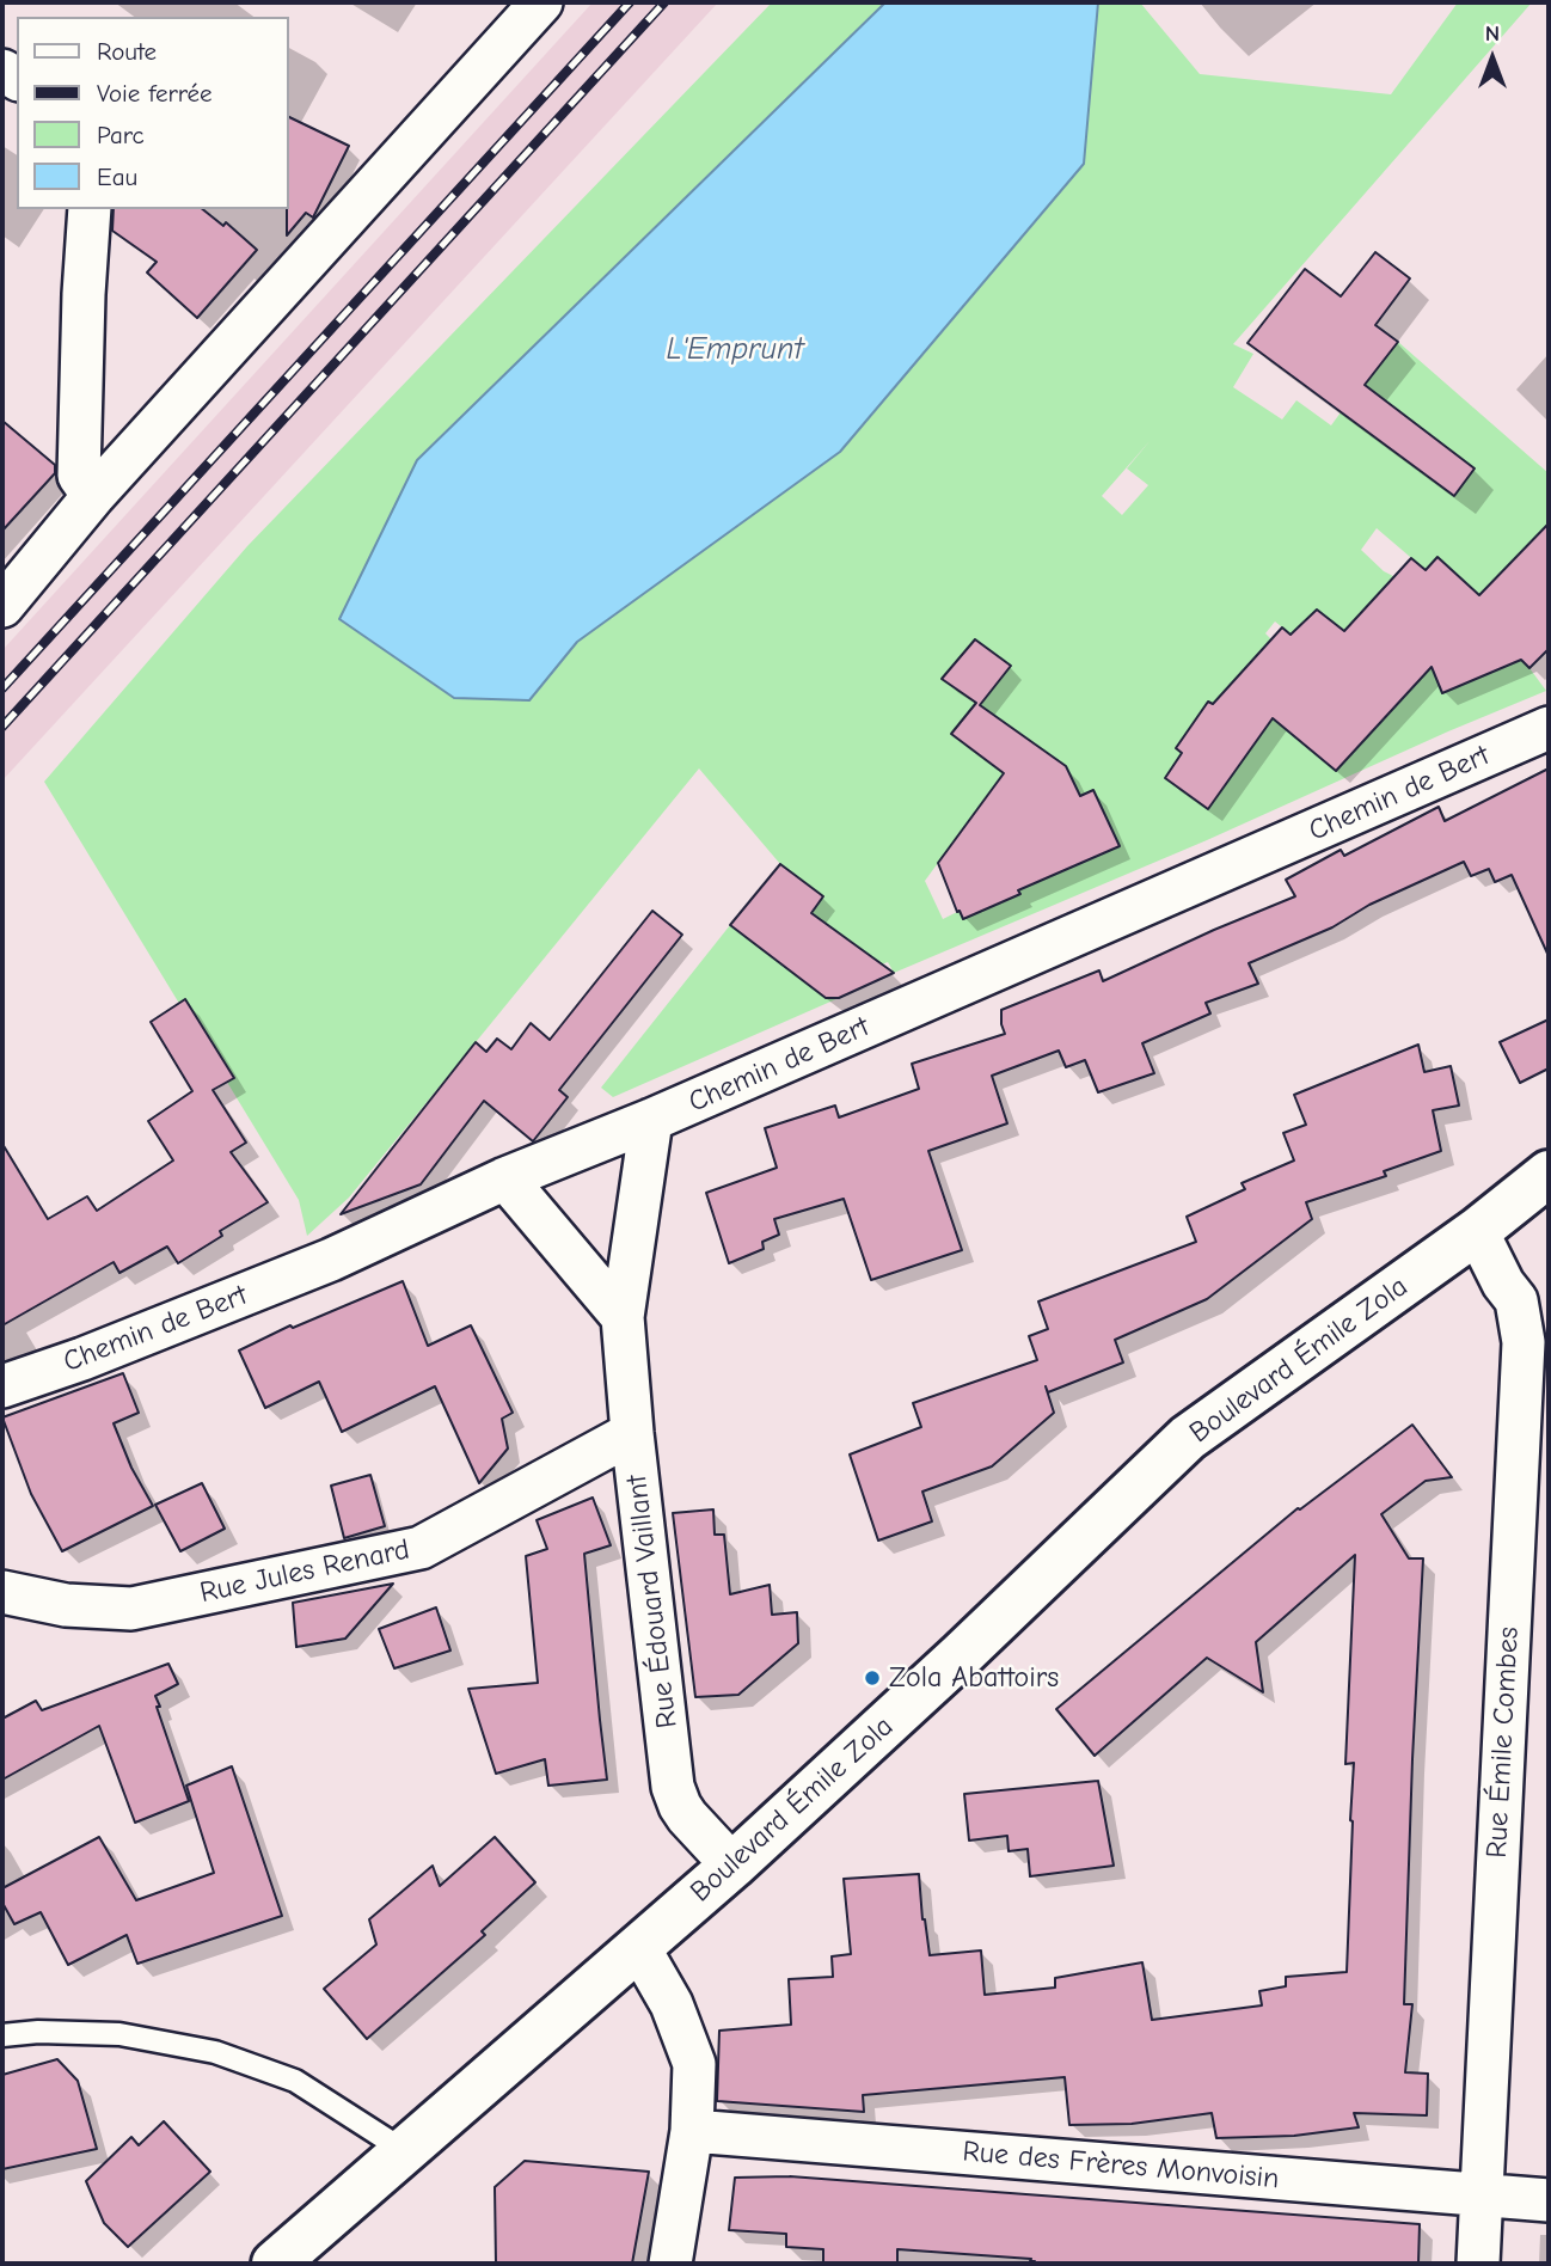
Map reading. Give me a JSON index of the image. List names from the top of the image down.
{
  "streets": {
    "main road": ["Boulevard Émile Zola"],
    "street": [
      "Chemin de Bert",
      "Rue Jules Renard",
      "Rue Édouard Vaillant",
      "Rue Émile Combes",
      "Rue des Frères Monvoisin"
    ]
  },
  "crossings": [
    ["Chemin de Bert", "Rue Édouard Vaillant"],
    ["Boulevard Émile Zola", "Rue Édouard Vaillant"],
    ["Boulevard Émile Zola", "Rue Émile Combes"],
    ["Rue Jules Renard", "Rue Édouard Vaillant"],
    ["Rue Émile Combes", "Rue des Frères Monvoisin"]
  ],
  "water": ["L'Emprunt"],
  "places": ["Zola Abattoirs"],
  "legend": [
    "Route",
    "Voie ferrée",
    "Parc",
    "Eau"
  ],
  "north": "top"
}
